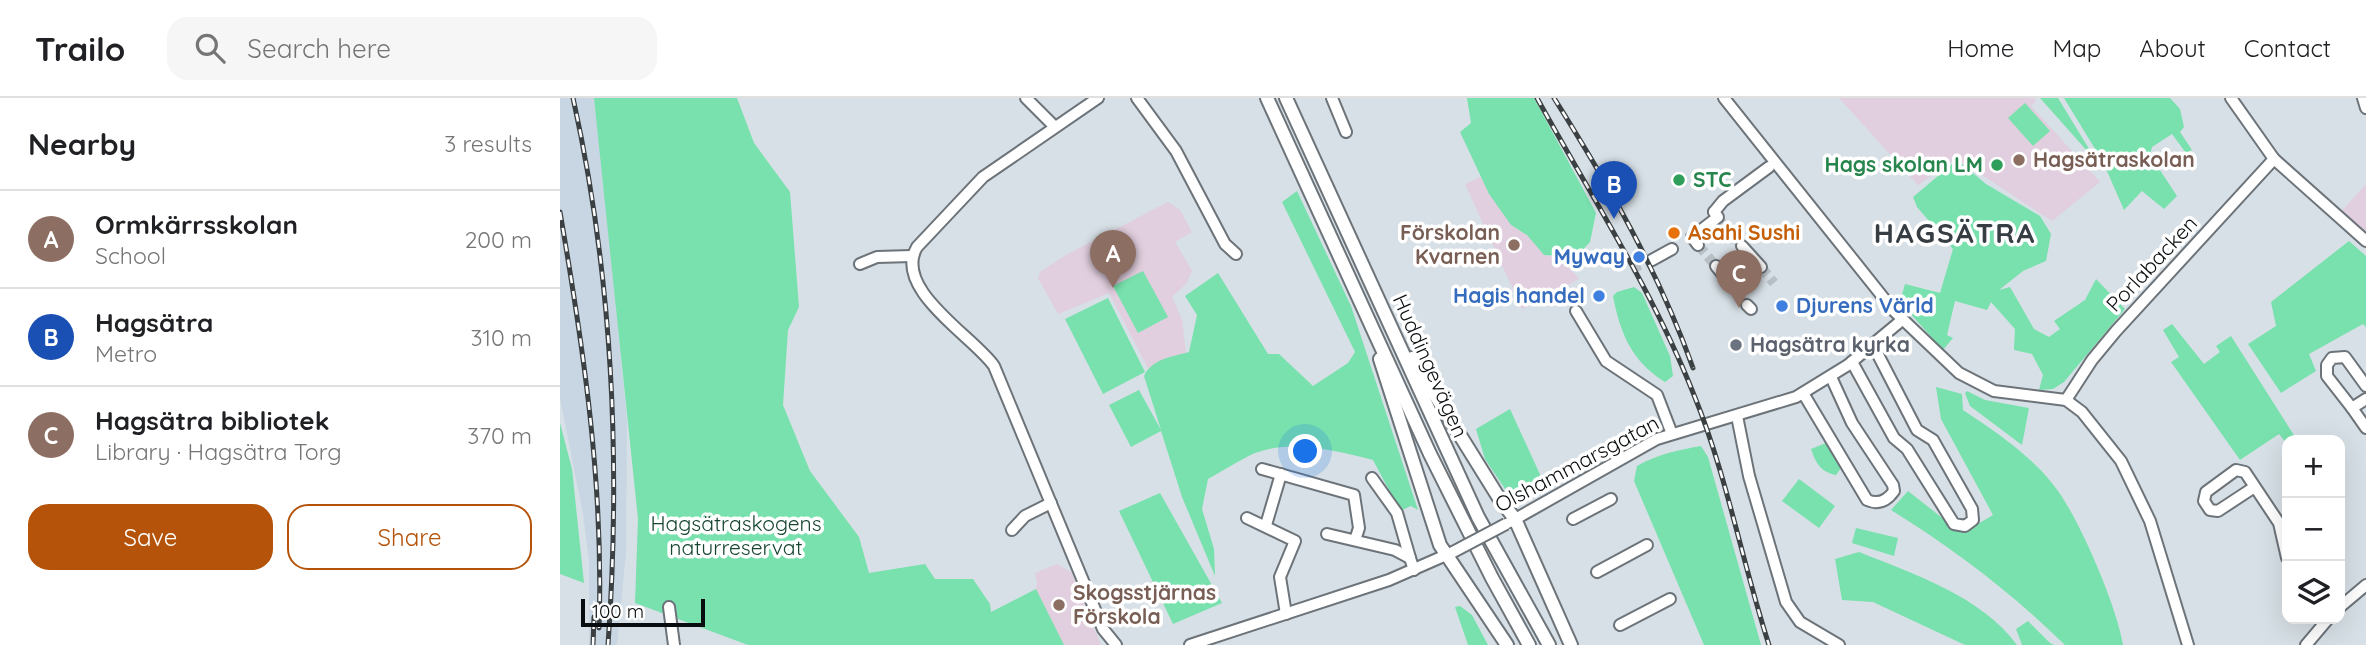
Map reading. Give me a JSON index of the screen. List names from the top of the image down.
{
  "streets": {
    "main road": ["Huddingevägen"],
    "street": ["Porlabacken", "Olshammarsgatan"]
  },
  "districts": ["HAGSÄTRA"],
  "parks": ["Hagsätraskogens naturreservat"],
  "places": [
    "Hagsätraskolan",
    "Hags skolan LM",
    "STC",
    "Asahi Sushi",
    "Förskolan Kvarnen",
    "Myway",
    "Hagis handel",
    "Djurens Värld",
    "Hagsätra kyrka",
    "Skogsstjärnas Förskola"
  ],
  "scale_bar": "100 m",
  "page": {
    "header": "Trailo",
    "search": "Search here",
    "nav": [
      "Home",
      "Map",
      "About",
      "Contact"
    ],
    "heading": ["Nearby", "3 results"],
    "pins": ["B", "A", "C"],
    "list": [
      {
        "mark": "A",
        "name": "Ormkärrsskolan",
        "note": "School",
        "value": "200 m"
      },
      {
        "mark": "B",
        "name": "Hagsätra",
        "note": "Metro",
        "value": "310 m"
      },
      {
        "mark": "C",
        "name": "Hagsätra bibliotek",
        "note": "Library · Hagsätra Torg",
        "value": "370 m"
      }
    ],
    "map_buttons": ["+", "−"],
    "buttons": ["Save", "Share"],
    "scale": "100 m"
  }
}
